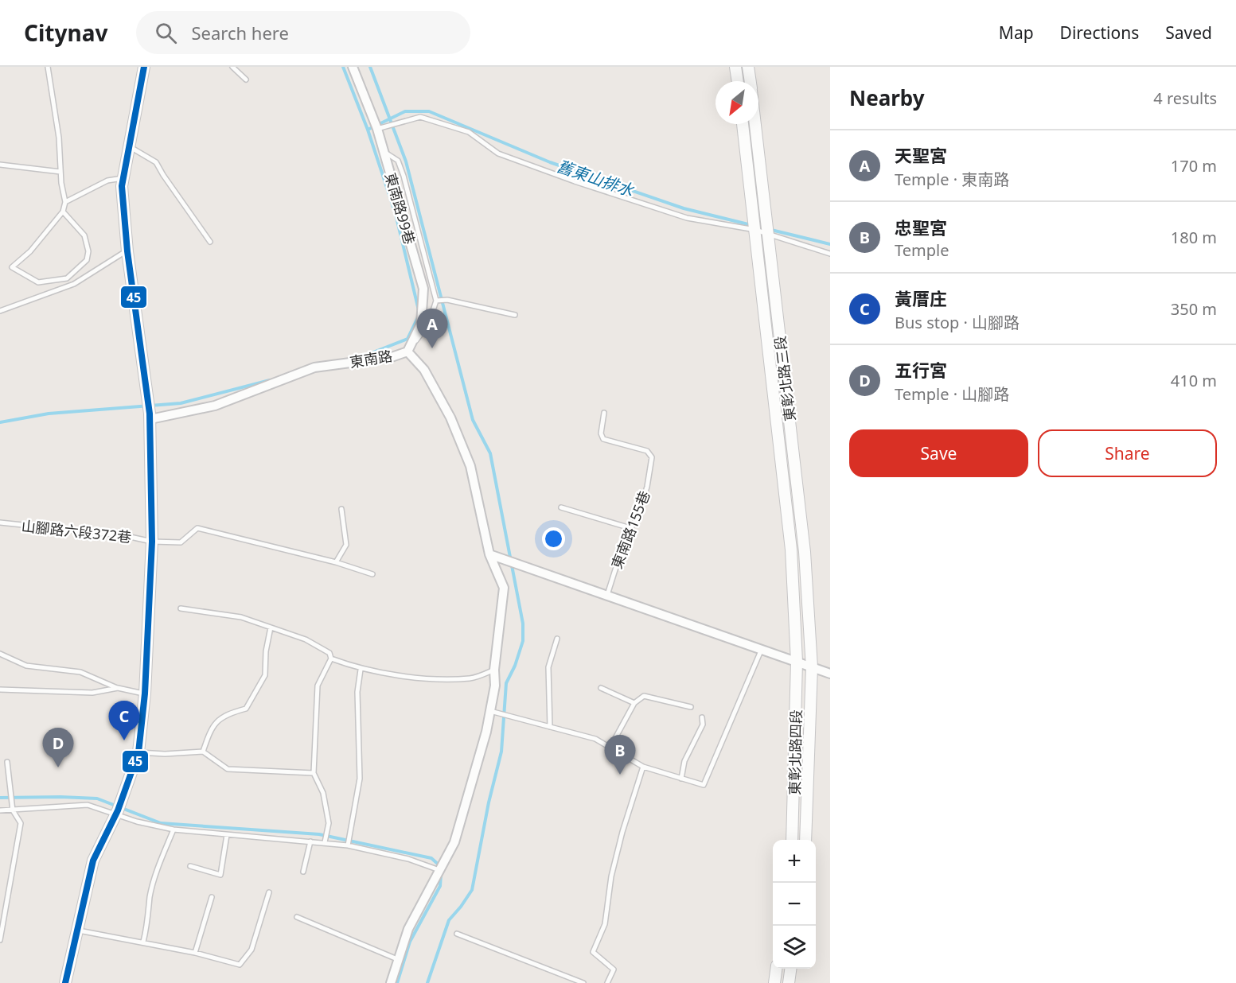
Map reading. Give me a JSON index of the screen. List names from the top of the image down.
{
  "streets": {
    "street": [
      "東南路99巷",
      "東南路",
      "東彰北路三段",
      "東彰北路四段"
    ],
    "lane": ["東南路155巷", "山腳路六段372巷"]
  },
  "crossings": [
    ["東南路99巷", "東南路"],
    ["東彰北路三段", "東彰北路四段"]
  ],
  "water": ["舊東山排水"],
  "lines": ["transit line 45"],
  "north": "bottom left",
  "page": {
    "header": "Citynav",
    "search": "Search here",
    "nav": ["Map", "Directions", "Saved"],
    "heading": ["Nearby", "4 results"],
    "list": [
      {
        "mark": "A",
        "name": "天聖宮",
        "note": "Temple · 東南路",
        "value": "170 m"
      },
      {
        "mark": "B",
        "name": "忠聖宮",
        "note": "Temple",
        "value": "180 m"
      },
      {
        "mark": "C",
        "name": "黃厝庄",
        "note": "Bus stop · 山腳路",
        "value": "350 m"
      },
      {
        "mark": "D",
        "name": "五行宮",
        "note": "Temple · 山腳路",
        "value": "410 m"
      }
    ],
    "pins": [
      "A",
      "C",
      "D",
      "B"
    ],
    "buttons": ["Save", "Share"],
    "map_buttons": ["+", "−"]
  }
}
